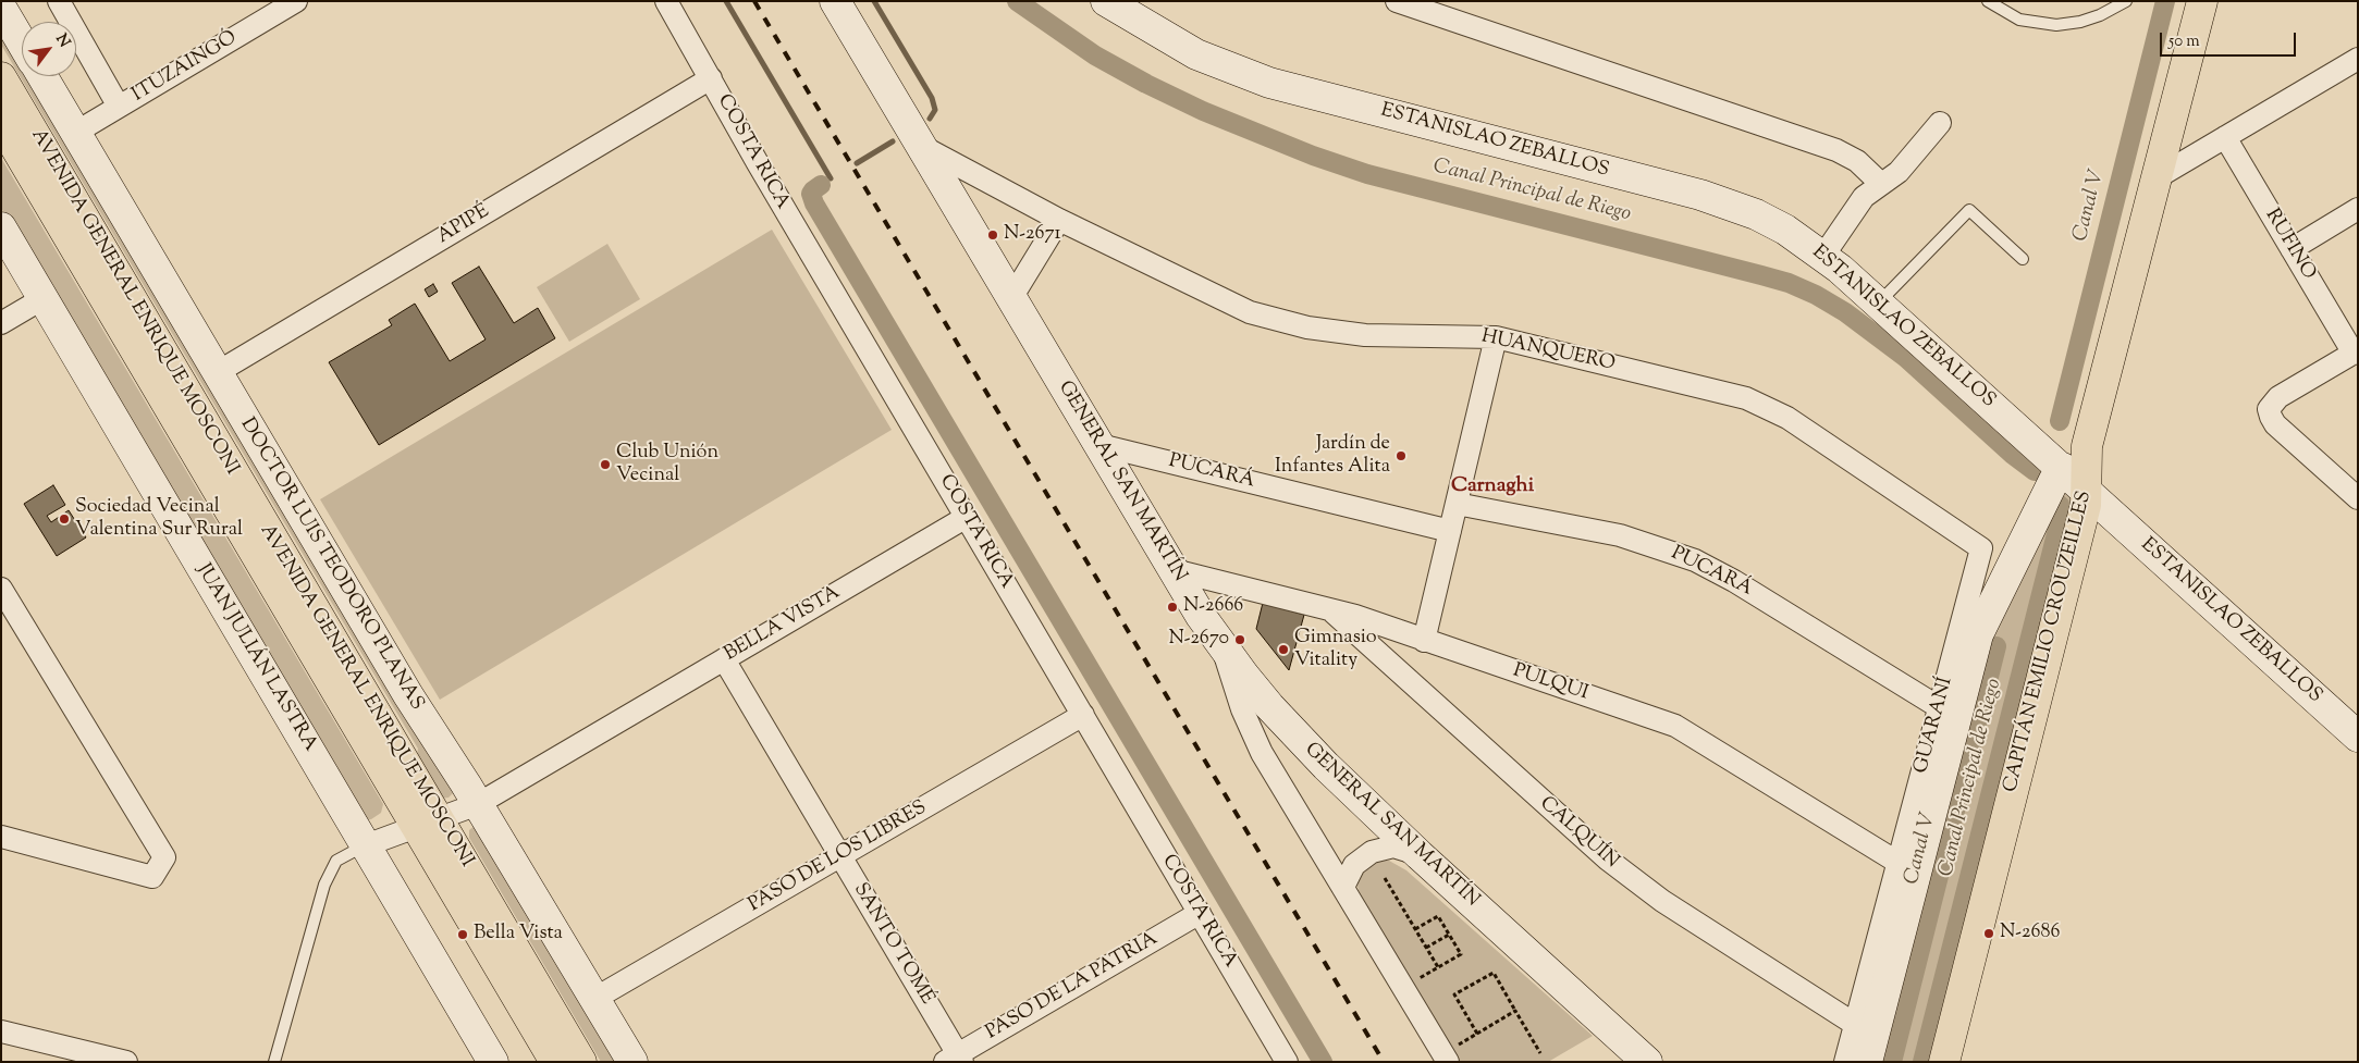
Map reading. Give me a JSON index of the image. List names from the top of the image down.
{
  "streets": {
    "main road": ["AVENIDA GENERAL ENRIQUE MOSCONI", "CAPITÁN EMILIO CROUZEILLES"],
    "street": [
      "ITUZAINGÓ",
      "ESTANISLAO ZEBALLOS",
      "COSTA RICA",
      "APIPÉ",
      "RUFINO",
      "HUANQUERO",
      "PUCARÁ",
      "GENERAL SAN MARTÍN",
      "DOCTOR LUIS TEODORO PLANAS",
      "BELLA VISTA",
      "JUAN JULIÁN LASTRA",
      "PULQUI",
      "GUARANÍ",
      "CALQUÍN",
      "PASO DE LOS LIBRES",
      "SANTO TOMÉ",
      "PASO DE LA PATRIA"
    ]
  },
  "crossings": [
    ["ITUZAINGÓ", "DOCTOR LUIS TEODORO PLANAS"],
    ["ESTANISLAO ZEBALLOS", "CAPITÁN EMILIO CROUZEILLES"],
    ["COSTA RICA", "APIPÉ"],
    ["COSTA RICA", "BELLA VISTA"],
    ["COSTA RICA", "PASO DE LOS LIBRES"],
    ["COSTA RICA", "PASO DE LA PATRIA"],
    ["APIPÉ", "DOCTOR LUIS TEODORO PLANAS"],
    ["AVENIDA GENERAL ENRIQUE MOSCONI", "BELLA VISTA"],
    ["HUANQUERO", "GENERAL SAN MARTÍN"],
    ["HUANQUERO", "GUARANÍ"],
    ["PUCARÁ", "GENERAL SAN MARTÍN"],
    ["PUCARÁ", "GUARANÍ"],
    ["GENERAL SAN MARTÍN", "PULQUI"],
    ["DOCTOR LUIS TEODORO PLANAS", "BELLA VISTA"],
    ["DOCTOR LUIS TEODORO PLANAS", "PASO DE LOS LIBRES"],
    ["BELLA VISTA", "JUAN JULIÁN LASTRA"],
    ["BELLA VISTA", "SANTO TOMÉ"],
    ["PULQUI", "GUARANÍ"],
    ["PULQUI", "CALQUÍN"],
    ["GUARANÍ", "CALQUÍN"],
    ["PASO DE LOS LIBRES", "SANTO TOMÉ"],
    ["SANTO TOMÉ", "PASO DE LA PATRIA"]
  ],
  "districts": ["Carnaghi"],
  "water": ["Canal Principal de Riego", "Canal V"],
  "places": [
    "N-2671",
    "Jardín de Infantes Alita",
    "Club Unión Vecinal",
    "Sociedad Vecinal Valentina Sur Rural",
    "N-2666",
    "N-2670",
    "Gimnasio Vitality",
    "N-2686",
    "Bella Vista"
  ],
  "scale_bar": "50 m",
  "north": "top right"
}
